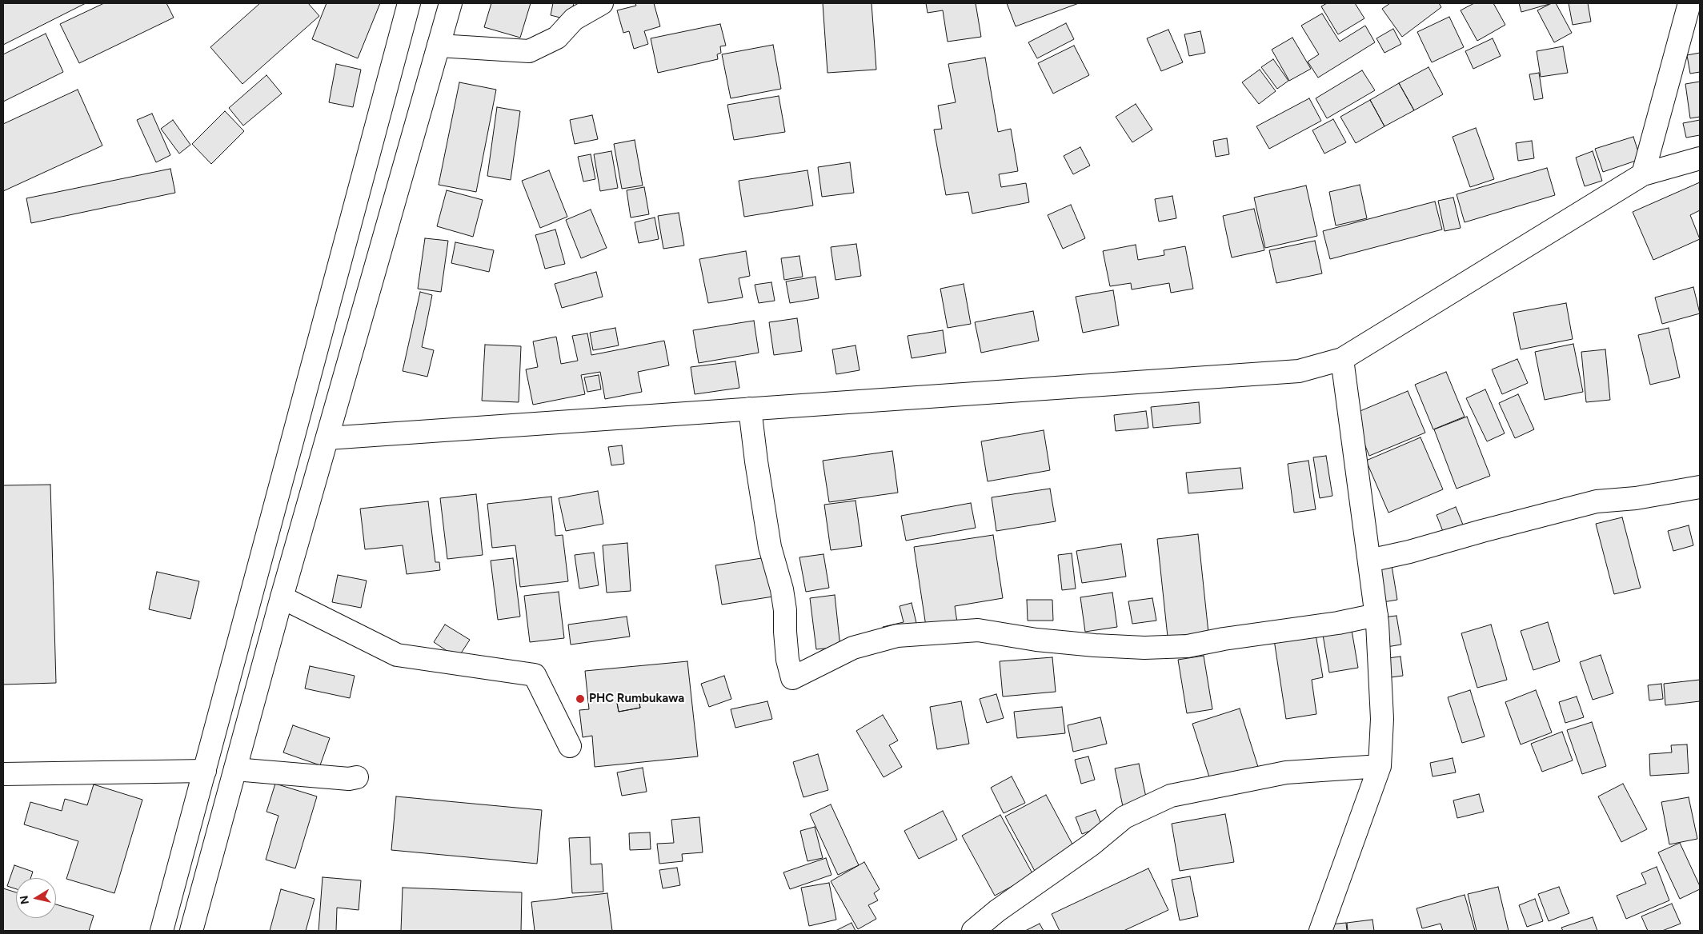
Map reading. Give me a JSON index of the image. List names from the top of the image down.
{
  "places": ["PHC Rumbukawa"],
  "north": "left"
}
